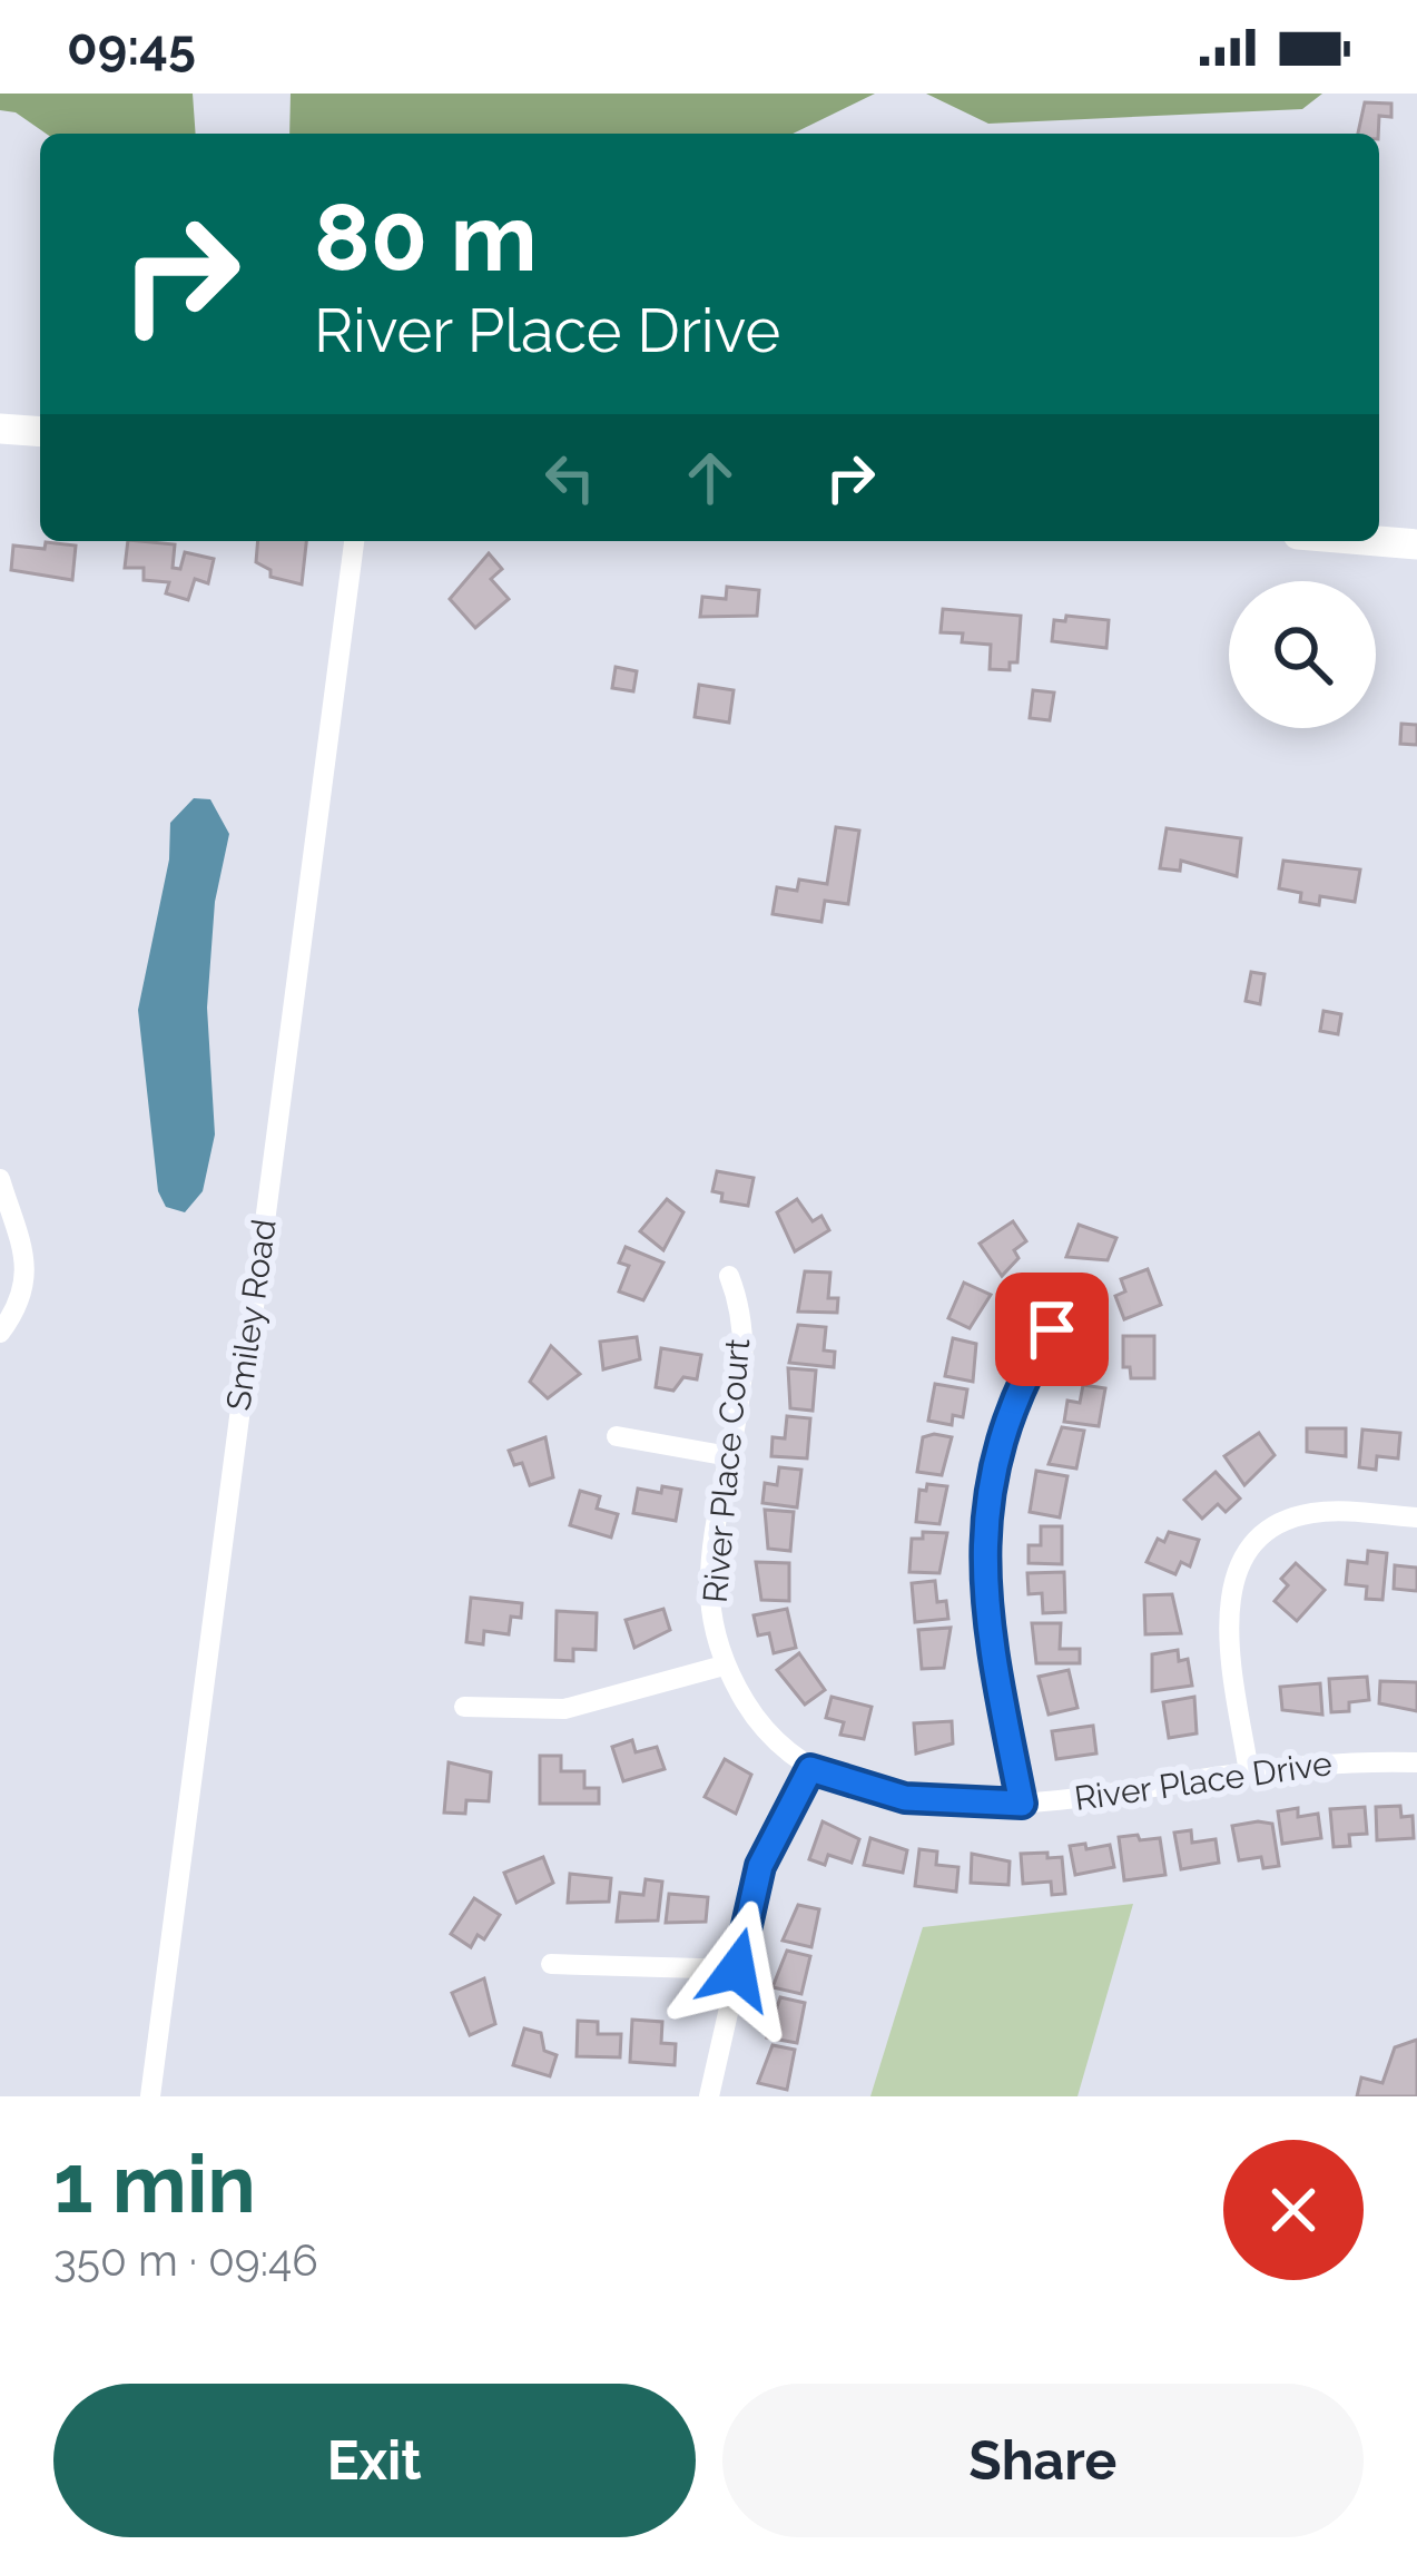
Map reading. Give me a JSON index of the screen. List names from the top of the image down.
{
  "streets": {
    "street": ["Smiley Road", "River Place Court", "River Place Drive"]
  },
  "crossings": [
    ["River Place Court", "River Place Drive"]
  ],
  "page": {
    "status": "09:45",
    "turn": ["80 m", "River Place Drive"],
    "heading": ["1 min", "350 m · 09:46"],
    "buttons": ["Exit", "Share"]
  }
}
